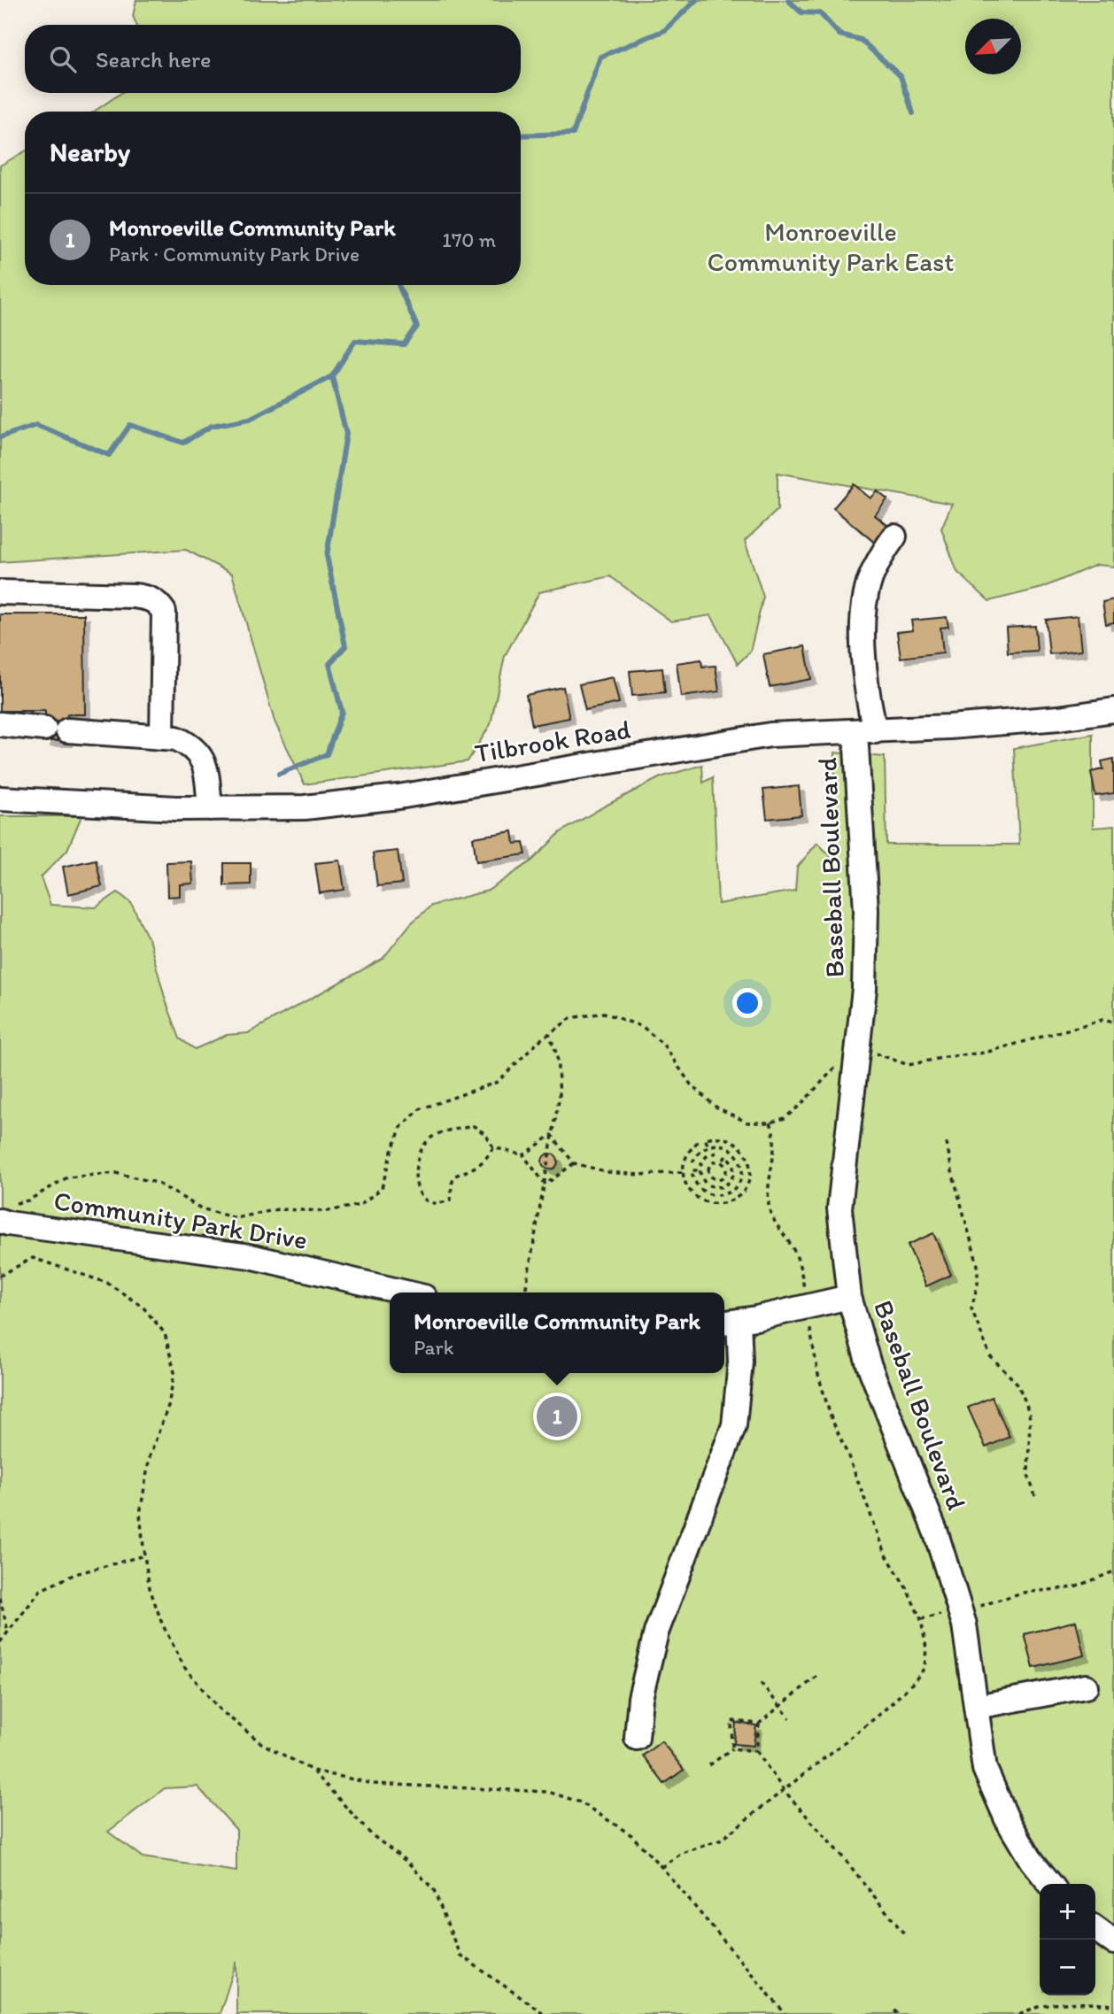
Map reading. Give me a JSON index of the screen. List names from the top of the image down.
{
  "streets": {
    "street": ["Tilbrook Road", "Baseball Boulevard", "Community Park Drive"]
  },
  "crossings": [
    ["Tilbrook Road", "Baseball Boulevard"]
  ],
  "parks": ["Monroeville Community Park East"],
  "north": "bottom left",
  "page": {
    "search": "Search here",
    "heading": "Nearby",
    "list": [
      {
        "mark": "1",
        "name": "Monroeville Community Park",
        "note": "Park · Community Park Drive",
        "value": "170 m"
      }
    ],
    "popup": ["Monroeville Community Park", "Park"],
    "pins": "1",
    "map_buttons": ["+", "−"]
  }
}
